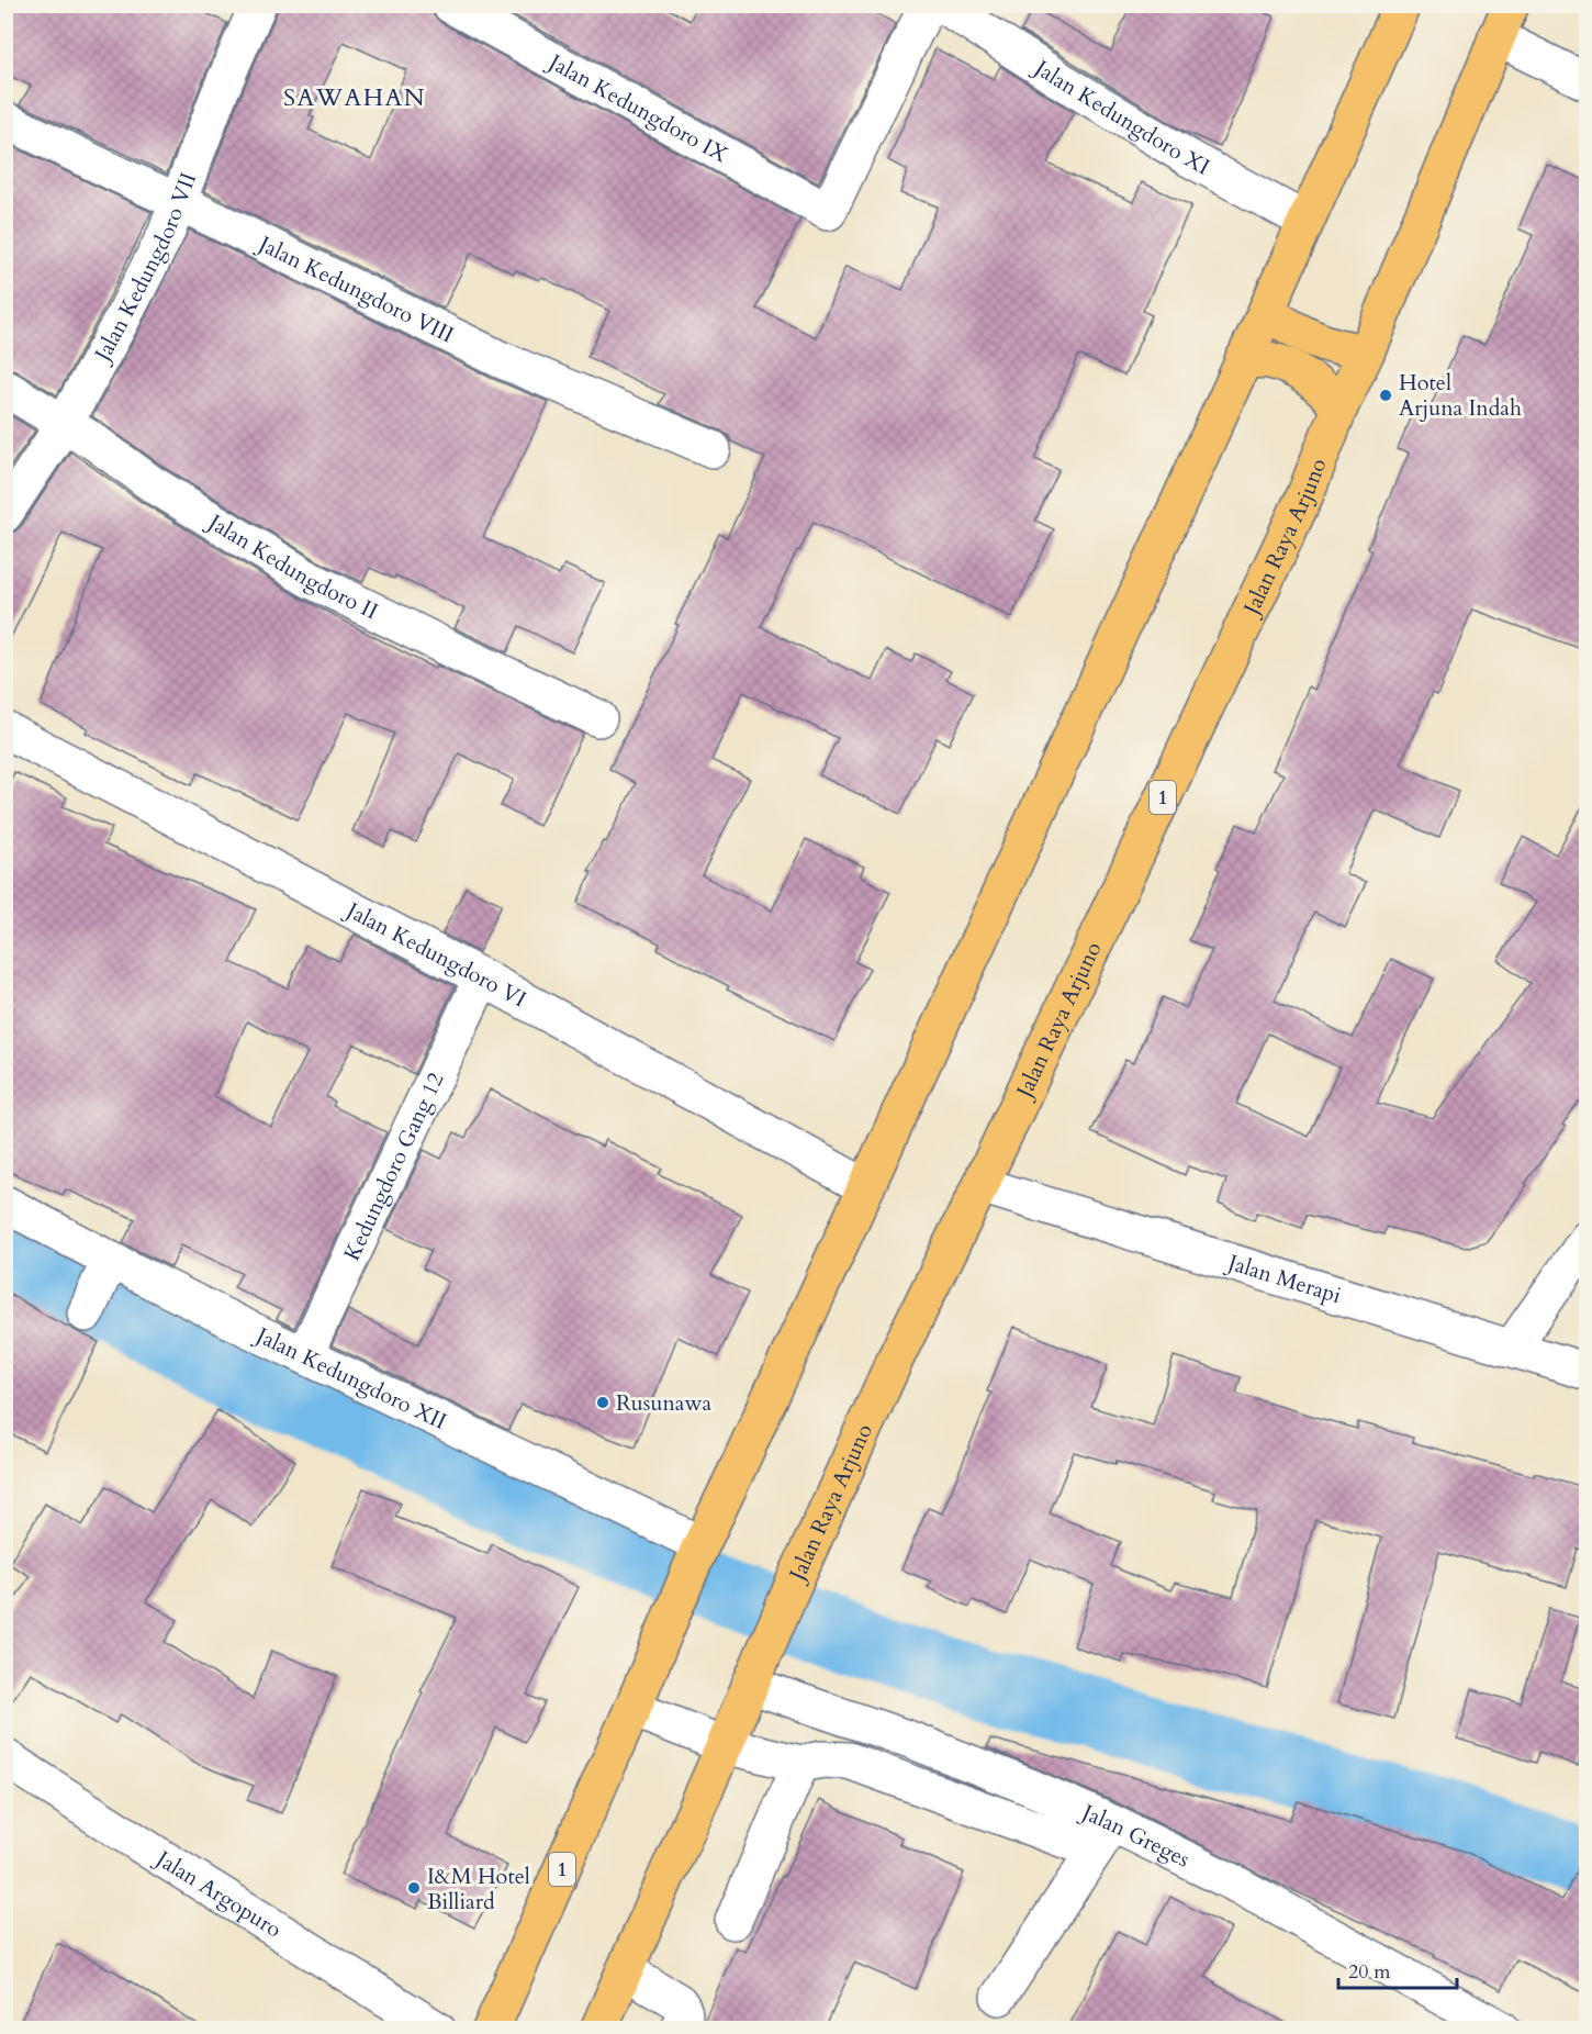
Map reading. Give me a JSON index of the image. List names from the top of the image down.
{
  "streets": {
    "highway": ["Jalan Raya Arjuno", "1"],
    "street": [
      "Jalan Kedungdoro IX",
      "Jalan Kedungdoro XI",
      "Jalan Kedungdoro VII",
      "Jalan Kedungdoro VIII",
      "Jalan Kedungdoro II",
      "Jalan Kedungdoro VI",
      "Kedungdoro Gang 12",
      "Jalan Merapi",
      "Jalan Kedungdoro XII",
      "Jalan Greges",
      "Jalan Argopuro"
    ]
  },
  "crossings": [
    ["Jalan Kedungdoro XI", "1"],
    ["Jalan Kedungdoro VII", "Jalan Kedungdoro VIII"],
    ["Jalan Kedungdoro VII", "Jalan Kedungdoro II"],
    ["Jalan Raya Arjuno", "Jalan Merapi"],
    ["Jalan Raya Arjuno", "Jalan Greges"],
    ["1", "Jalan Kedungdoro VI"],
    ["1", "Jalan Kedungdoro XII"],
    ["Jalan Kedungdoro VI", "Kedungdoro Gang 12"],
    ["Kedungdoro Gang 12", "Jalan Kedungdoro XII"]
  ],
  "districts": ["SAWAHAN"],
  "places": ["Hotel Arjuna Indah", "Rusunawa", "I&M Hotel Billiard"],
  "scale_bar": "20 m"
}
